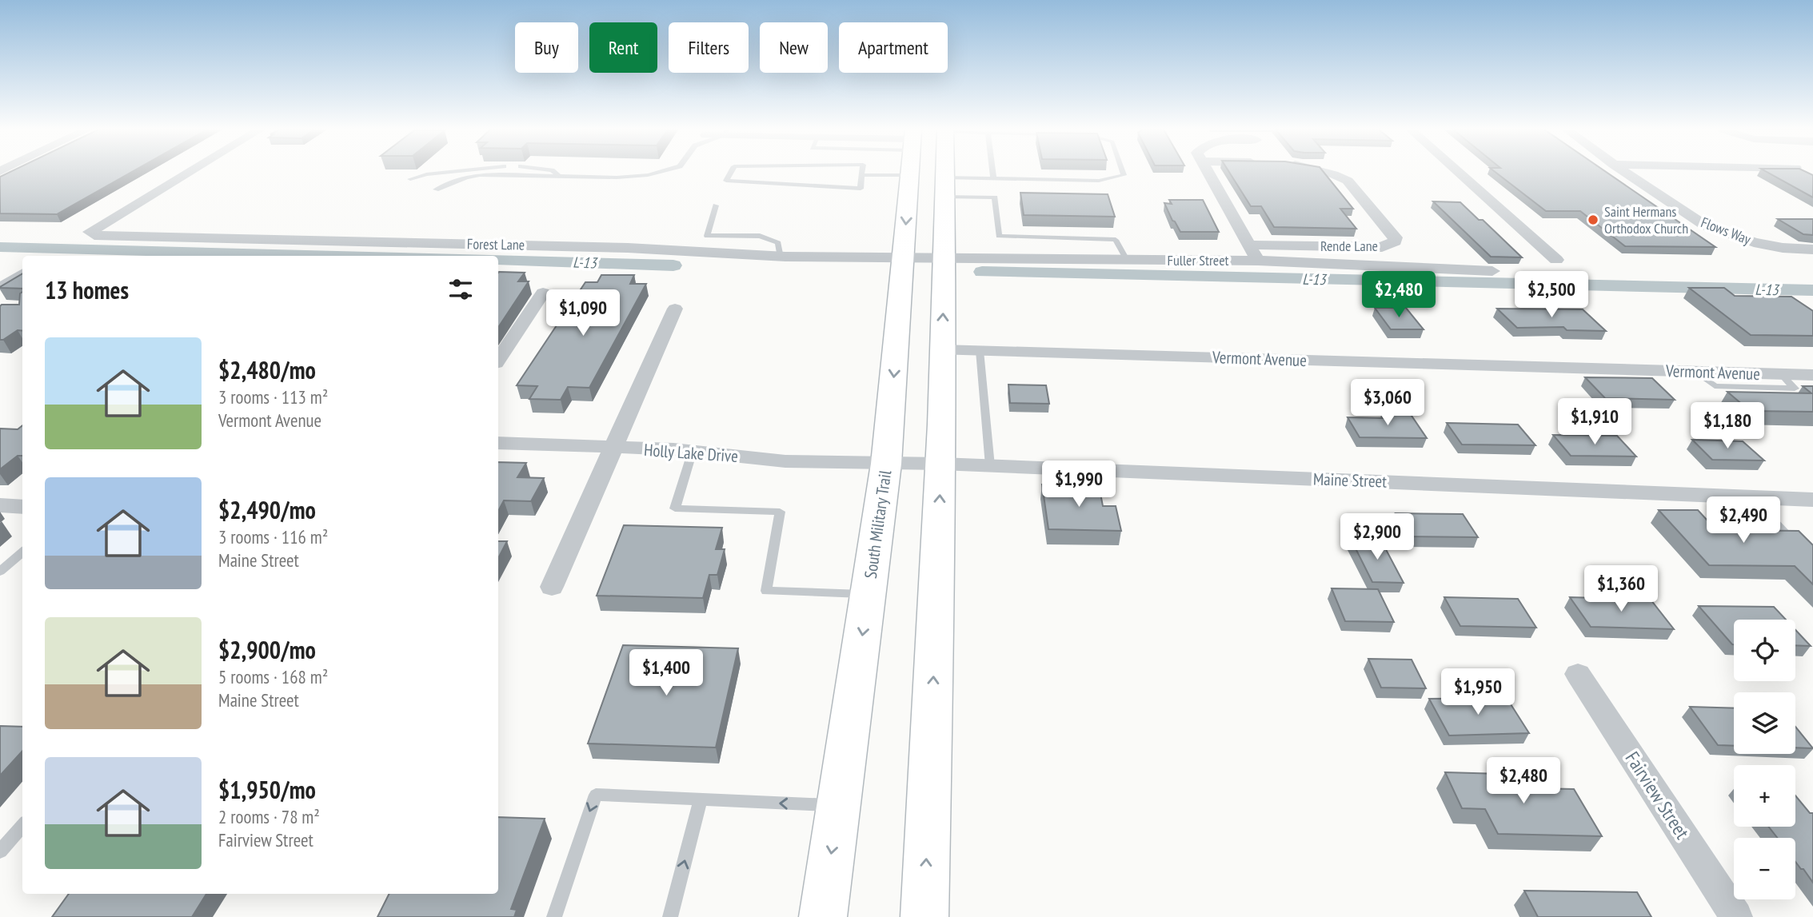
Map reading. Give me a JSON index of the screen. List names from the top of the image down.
{
  "streets": {
    "main road": ["South Military Trail"],
    "street": [
      "Flows Way",
      "Forest Lane",
      "Rende Lane",
      "Fuller Street",
      "Vermont Avenue",
      "Holly Lake Drive",
      "Maine Street",
      "Fairview Street"
    ]
  },
  "crossings": [
    ["Forest Lane", "Fuller Street"],
    ["Forest Lane", "South Military Trail"],
    ["Fuller Street", "South Military Trail"],
    ["Holly Lake Drive", "Maine Street"],
    ["Holly Lake Drive", "South Military Trail"],
    ["Maine Street", "South Military Trail"]
  ],
  "water": ["L-13"],
  "places": ["Saint Hermans Orthodox Church"],
  "page": {
    "chip": [
      "Buy",
      "Rent",
      "Filters",
      "New",
      "Apartment"
    ],
    "heading": "13 homes",
    "price": [
      "$2,480",
      "$2,500",
      "$1,090",
      "$3,060",
      "$1,910",
      "$1,180",
      "$1,990",
      "$2,490",
      "$2,900",
      "$1,360",
      "$1,400",
      "$1,950",
      "$2,480"
    ],
    "list": [
      {
        "name": "$2,480/mo",
        "note": "3 rooms · 113 m² · Vermont Avenue"
      },
      {
        "name": "$2,490/mo",
        "note": "3 rooms · 116 m² · Maine Street"
      },
      {
        "name": "$2,900/mo",
        "note": "5 rooms · 168 m² · Maine Street"
      },
      {
        "name": "$1,950/mo",
        "note": "2 rooms · 78 m² · Fairview Street"
      }
    ],
    "map_buttons": ["+", "−"]
  }
}
